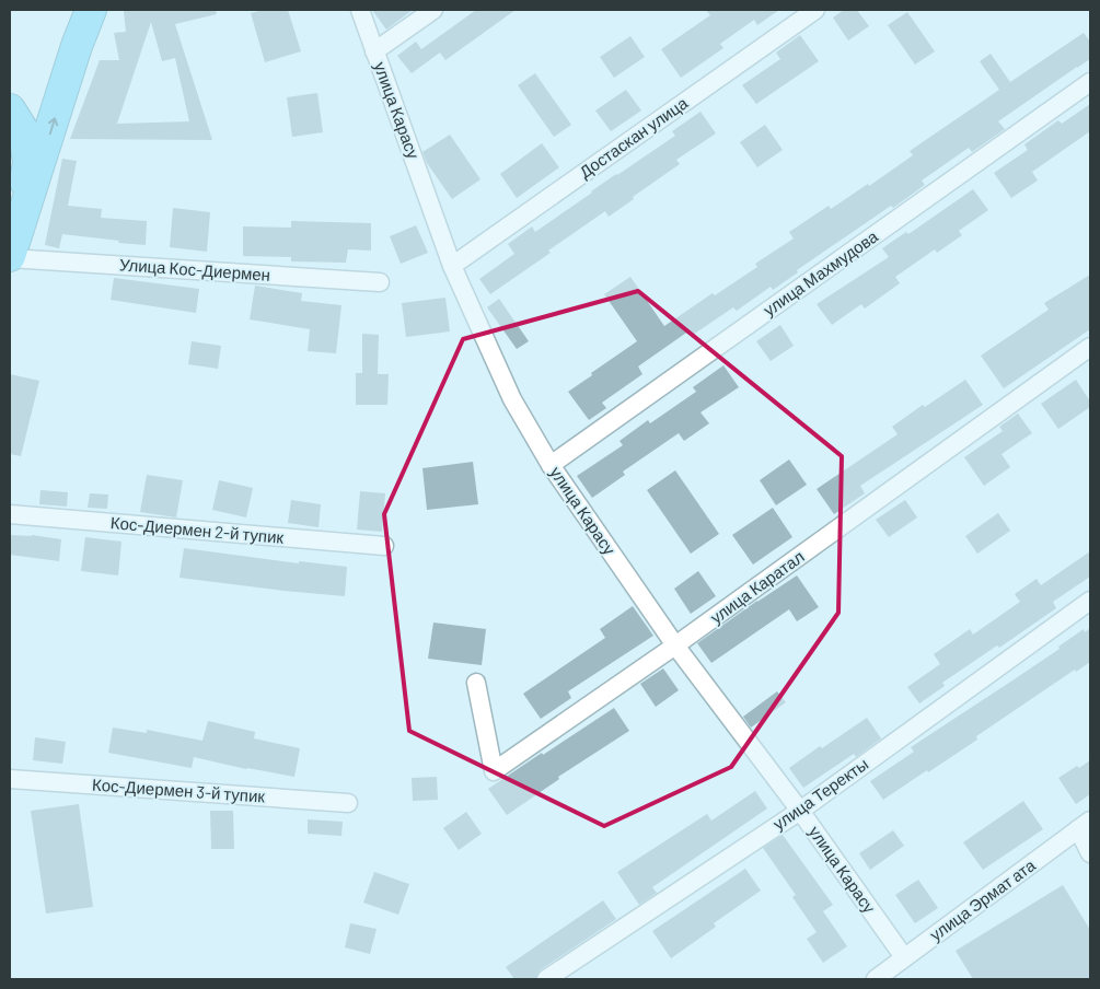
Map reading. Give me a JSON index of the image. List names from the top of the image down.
{
  "streets": {
    "street": [
      "улица Карасу",
      "Достаскан улица",
      "Улица Кос-Диермен",
      "улица Махмудова",
      "Кос-Диермен 2-й тупик",
      "улица Каратал",
      "Кос-Диермен 3-й тупик",
      "улица Теректы",
      "улица Эрмат ата"
    ]
  },
  "crossings": [
    ["улица Карасу", "Достаскан улица"],
    ["улица Карасу", "улица Махмудова"],
    ["улица Карасу", "улица Каратал"],
    ["улица Карасу", "улица Теректы"],
    ["улица Карасу", "улица Эрмат ата"]
  ]
}
